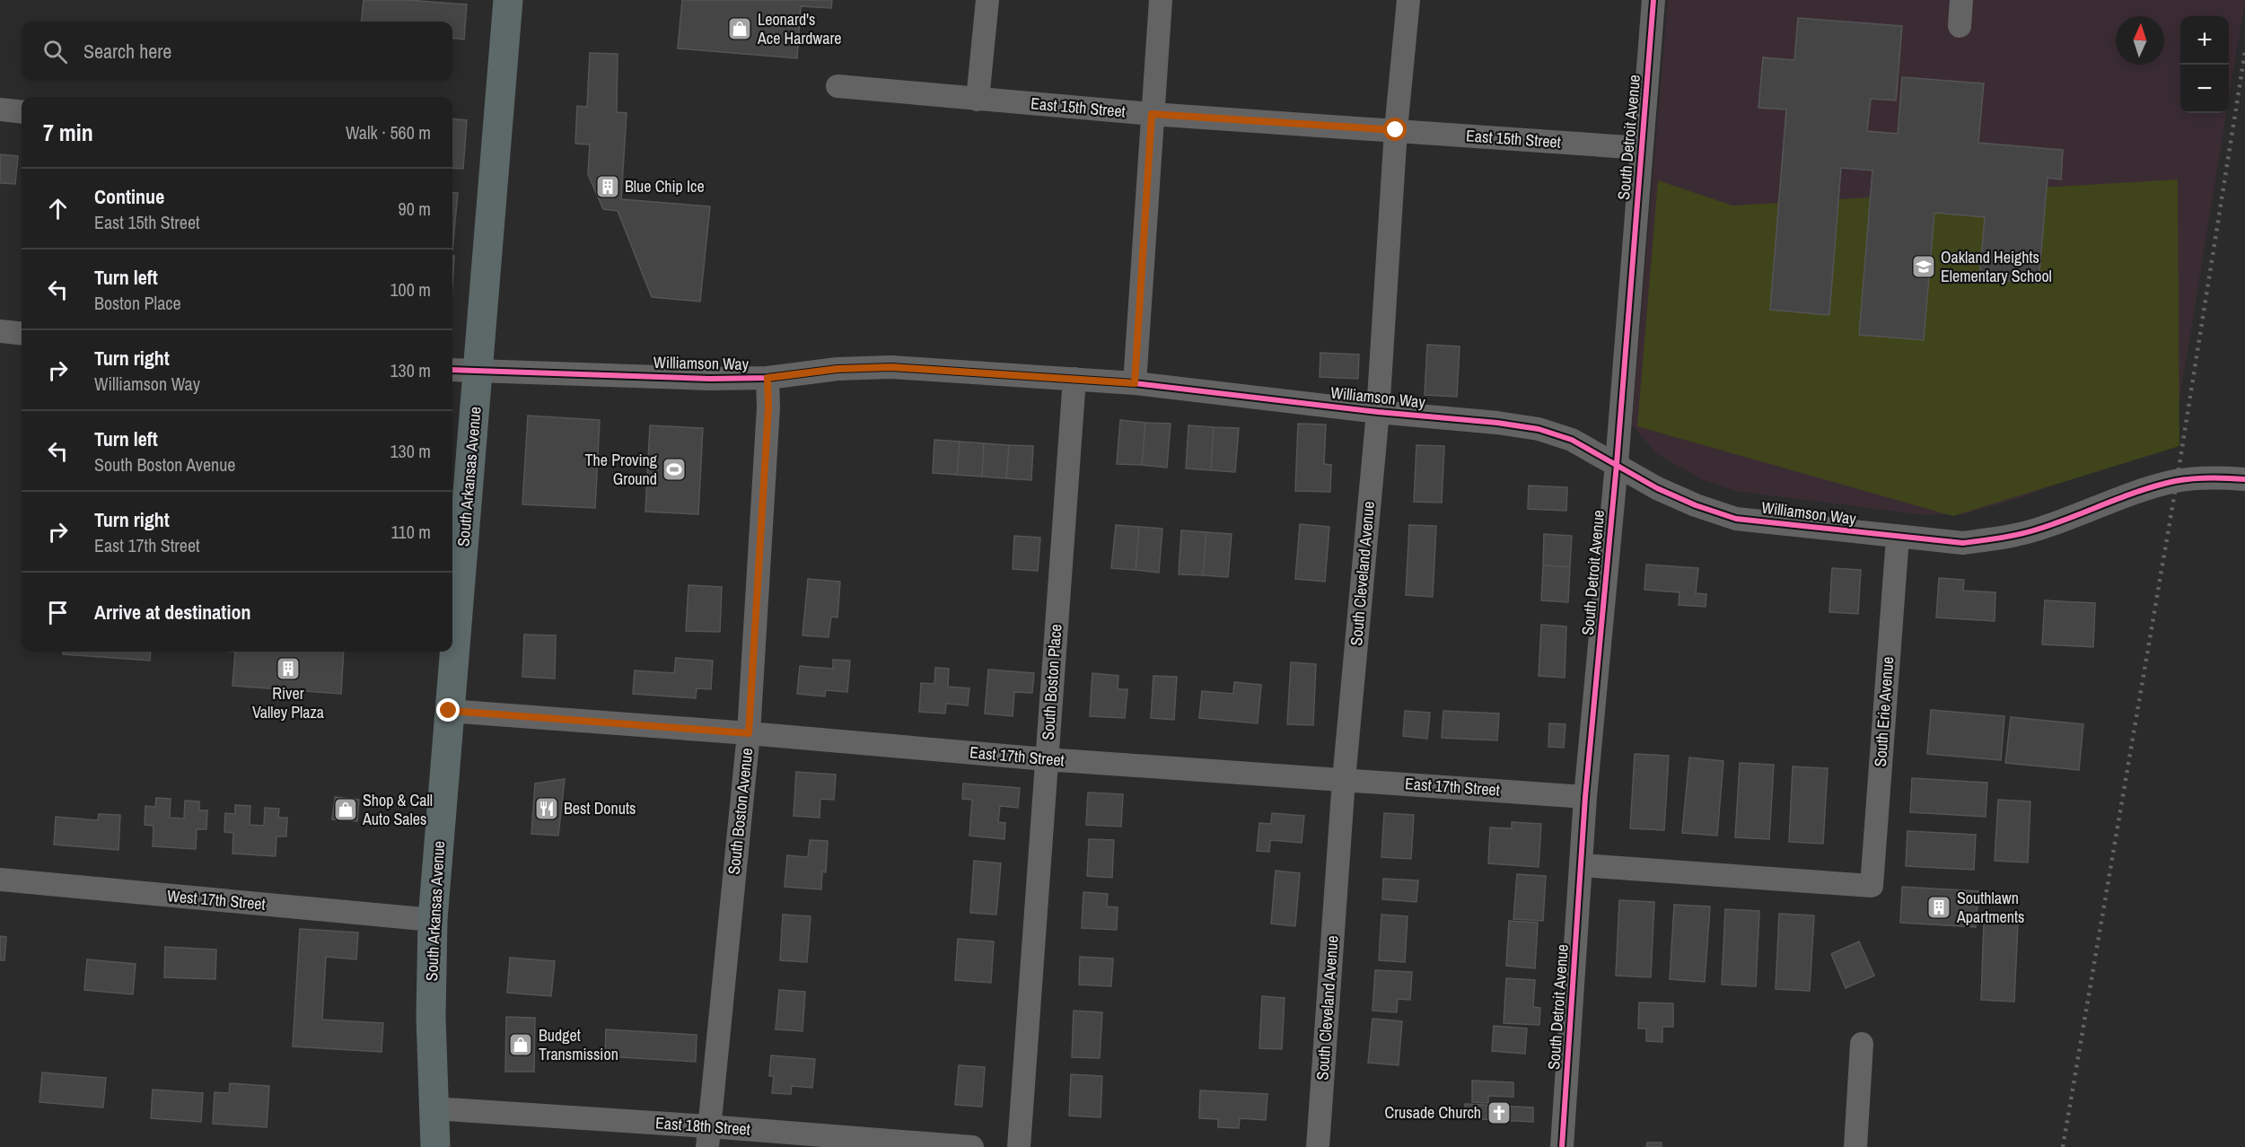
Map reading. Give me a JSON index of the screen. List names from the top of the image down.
{
  "streets": {
    "highway": ["South Arkansas Avenue"],
    "street": [
      "East 15th Street",
      "South Detroit Avenue",
      "Williamson Way",
      "South Cleveland Avenue",
      "South Boston Place",
      "South Erie Avenue",
      "East 17th Street",
      "South Boston Avenue",
      "West 17th Street",
      "East 18th Street"
    ]
  },
  "crossings": [
    ["East 15th Street", "South Detroit Avenue"],
    ["East 15th Street", "South Cleveland Avenue"],
    ["South Detroit Avenue", "Williamson Way"],
    ["South Detroit Avenue", "South Erie Avenue"],
    ["South Detroit Avenue", "East 17th Street"],
    ["Williamson Way", "South Arkansas Avenue"],
    ["Williamson Way", "South Cleveland Avenue"],
    ["Williamson Way", "South Boston Place"],
    ["Williamson Way", "South Erie Avenue"],
    ["Williamson Way", "South Boston Avenue"],
    ["South Arkansas Avenue", "East 17th Street"],
    ["South Arkansas Avenue", "West 17th Street"],
    ["South Arkansas Avenue", "East 18th Street"],
    ["South Cleveland Avenue", "East 17th Street"],
    ["South Boston Place", "East 17th Street"],
    ["East 17th Street", "South Boston Avenue"],
    ["South Boston Avenue", "East 18th Street"]
  ],
  "places": {
    "shop": ["Leonard's Ace Hardware", "Shop & Call Auto Sales", "Budget Transmission"],
    "building": ["Blue Chip Ice", "River Valley Plaza", "Southlawn Apartments"],
    "school or university": ["Oakland Heights Elementary School"],
    "sports": ["The Proving Ground"],
    "restaurant": ["Best Donuts"],
    "church": ["Crusade Church"]
  },
  "north": "top",
  "page": {
    "map_buttons": ["+", "−"],
    "search": "Search here",
    "heading": ["7 min", "Walk · 560 m"],
    "list": [
      ["Continue", "East 15th Street", "90 m"],
      ["Turn left", "Boston Place", "100 m"],
      ["Turn right", "Williamson Way", "130 m"],
      ["Turn left", "South Boston Avenue", "130 m"],
      ["Turn right", "East 17th Street", "110 m"],
      "Arrive at destination"
    ]
  }
}
